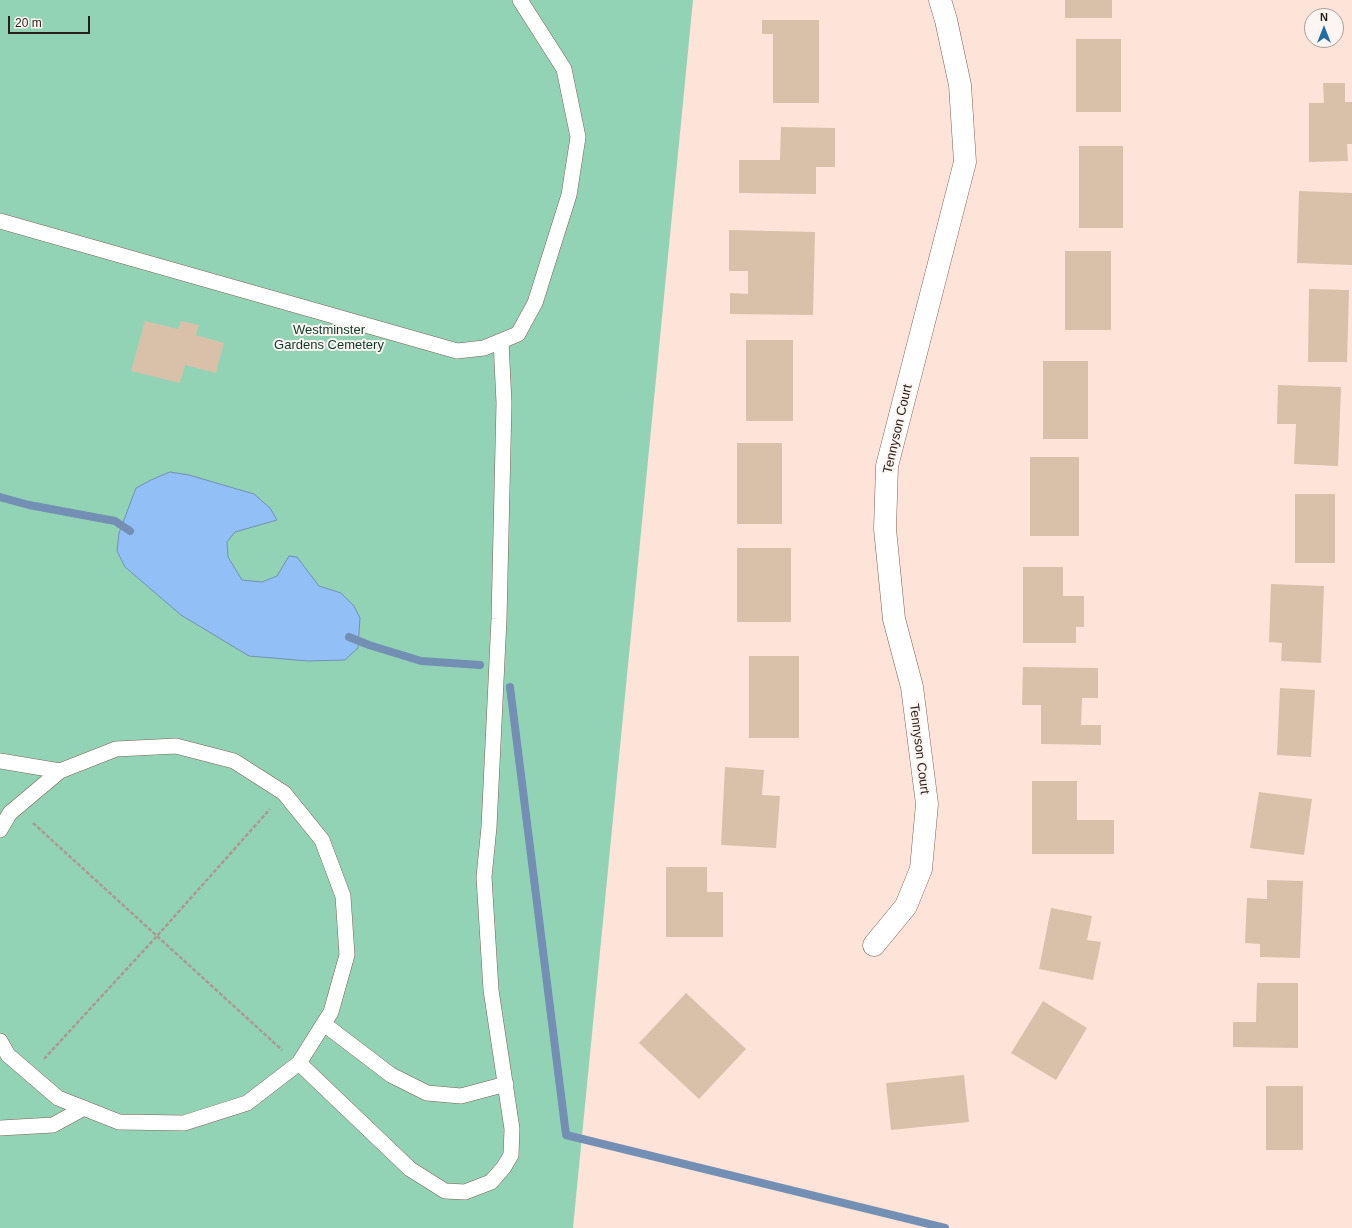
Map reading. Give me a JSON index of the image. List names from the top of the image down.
{
  "streets": {
    "street": ["Tennyson Court"]
  },
  "parks": ["Westminster Gardens Cemetery"],
  "scale_bar": "20 m",
  "north": "top"
}
